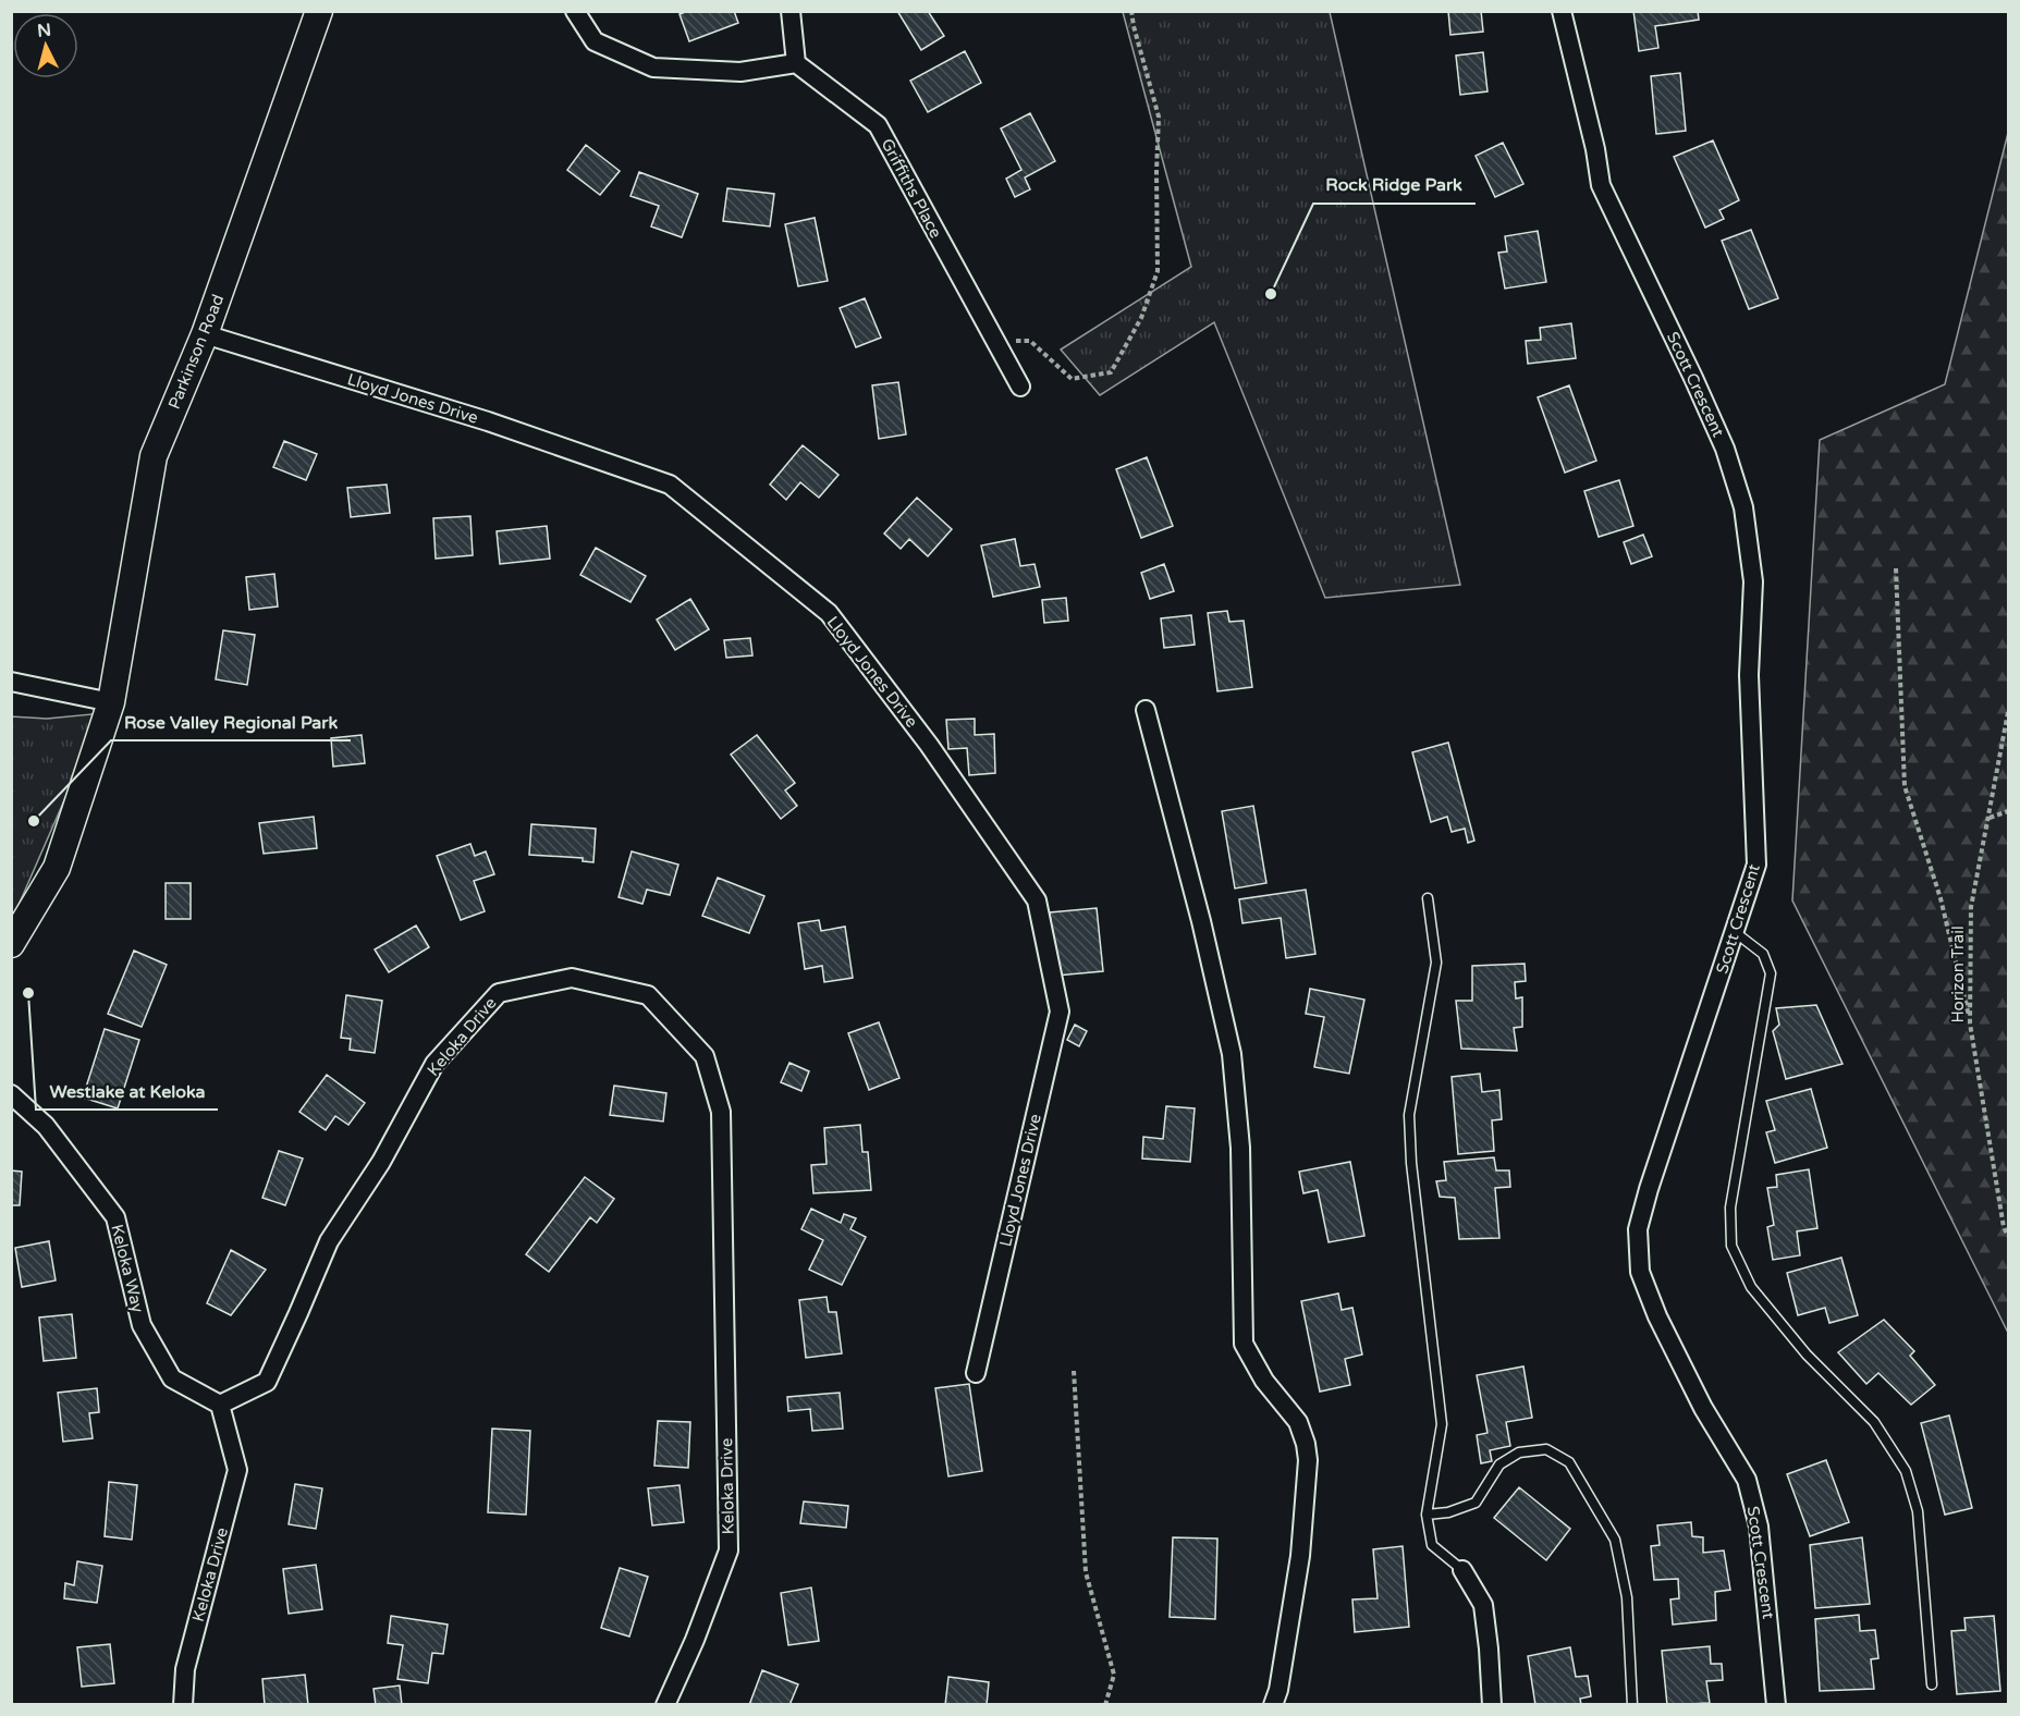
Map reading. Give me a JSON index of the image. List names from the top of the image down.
{
  "streets": {
    "street": [
      "Griffiths Place",
      "Parkinson Road",
      "Scott Crescent",
      "Lloyd Jones Drive",
      "Keloka Drive",
      "Keloka Way"
    ],
    "path": ["Horizon Trail"]
  },
  "crossings": [
    ["Parkinson Road", "Lloyd Jones Drive"],
    ["Keloka Drive", "Keloka Way"]
  ],
  "places": ["Rock Ridge Park", "Rose Valley Regional Park", "Westlake at Keloka"],
  "north": "top"
}
